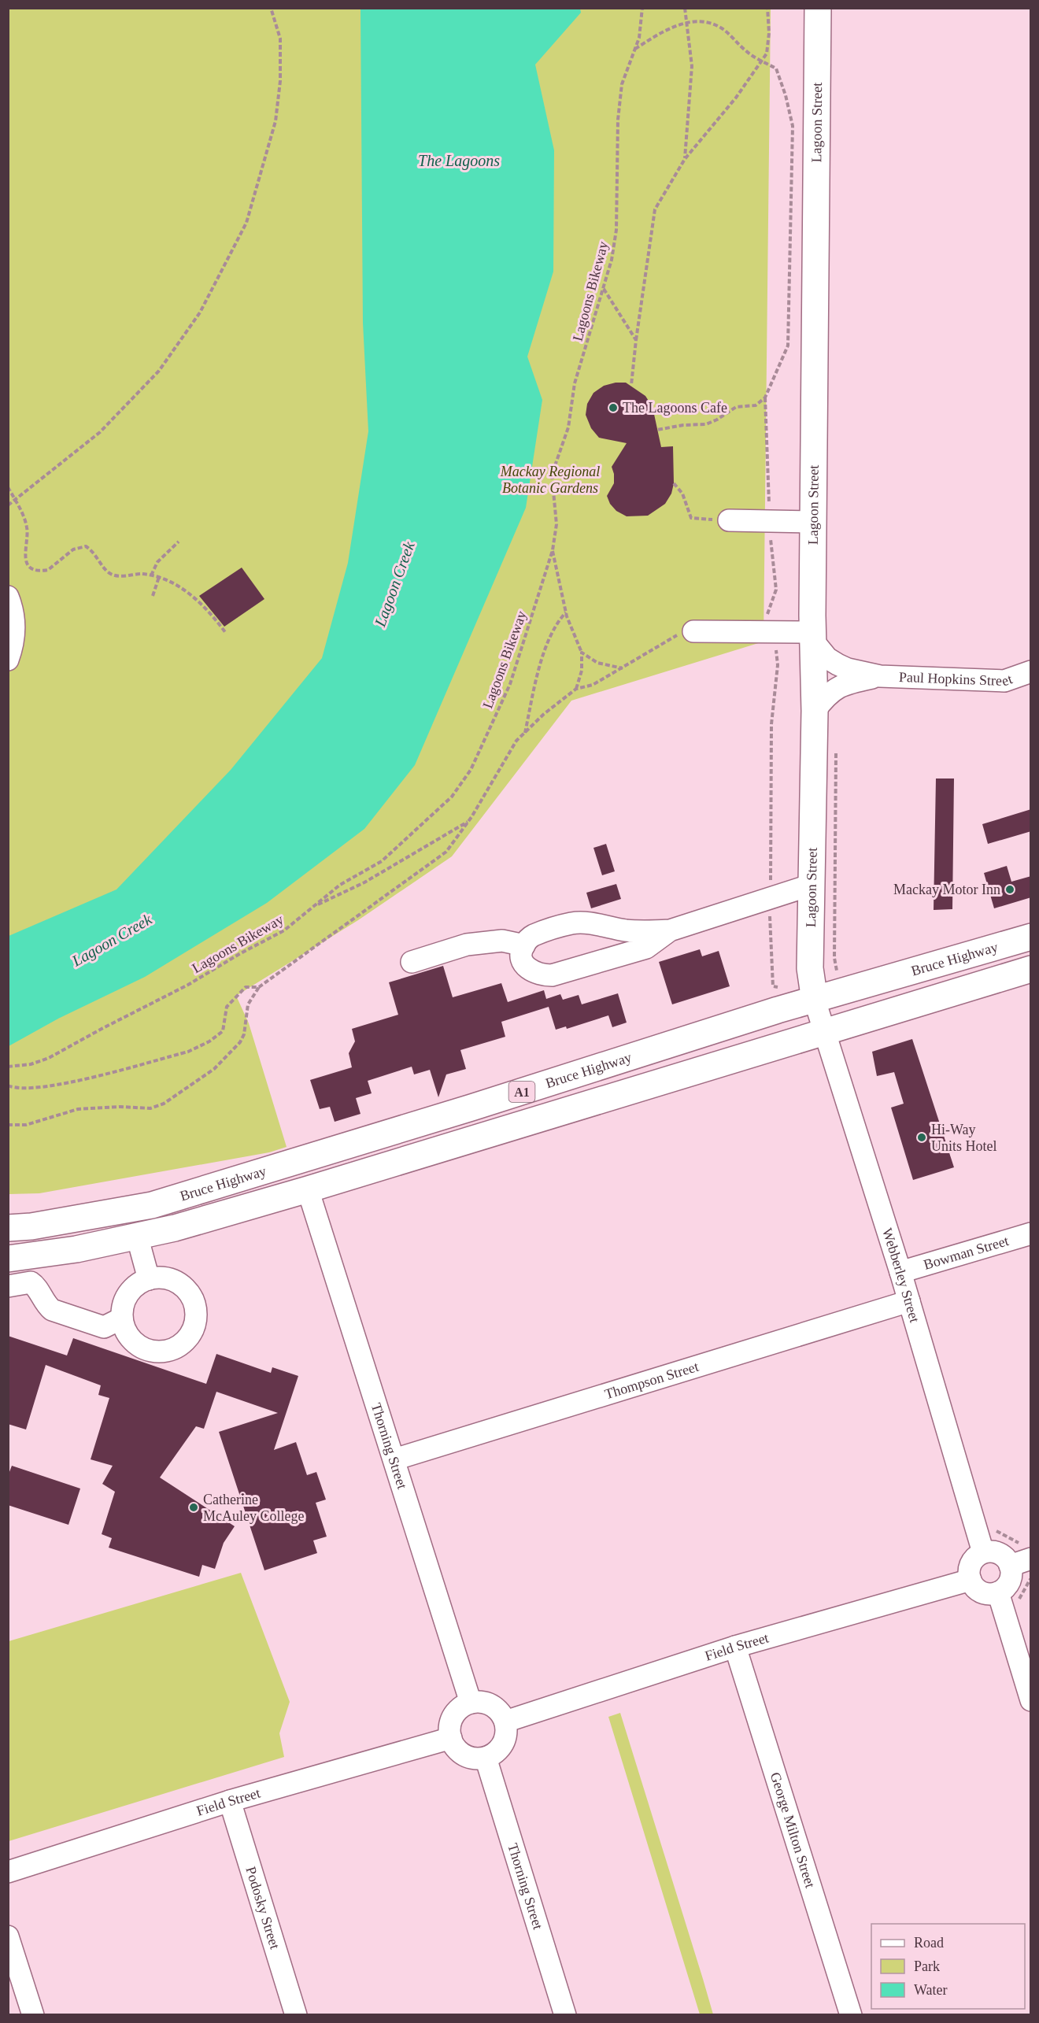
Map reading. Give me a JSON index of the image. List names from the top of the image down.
{
  "streets": {
    "main road": ["Lagoon Street", "Bruce Highway", "A1"],
    "street": [
      "Paul Hopkins Street",
      "Bowman Street",
      "Webberley Street",
      "Thompson Street",
      "Thorning Street",
      "Field Street",
      "George Milton Street",
      "Podosky Street"
    ],
    "path": ["Lagoons Bikeway"]
  },
  "crossings": [
    ["Lagoon Street", "Paul Hopkins Street"],
    ["Lagoon Street", "Bruce Highway"],
    ["Lagoon Street", "Webberley Street"],
    ["Bruce Highway", "Webberley Street"],
    ["Bruce Highway", "Thorning Street"],
    ["Bowman Street", "Webberley Street"],
    ["Webberley Street", "Thompson Street"],
    ["Webberley Street", "Field Street"],
    ["Thompson Street", "Thorning Street"],
    ["Thorning Street", "Field Street"],
    ["Field Street", "George Milton Street"],
    ["Field Street", "Podosky Street"]
  ],
  "water": ["The Lagoons", "Lagoon Creek"],
  "parks": ["Mackay Regional Botanic Gardens"],
  "places": [
    "The Lagoons Cafe",
    "Mackay Motor Inn",
    "Hi-Way Units Hotel",
    "Catherine McAuley College"
  ],
  "legend": ["Road", "Park", "Water"]
}
